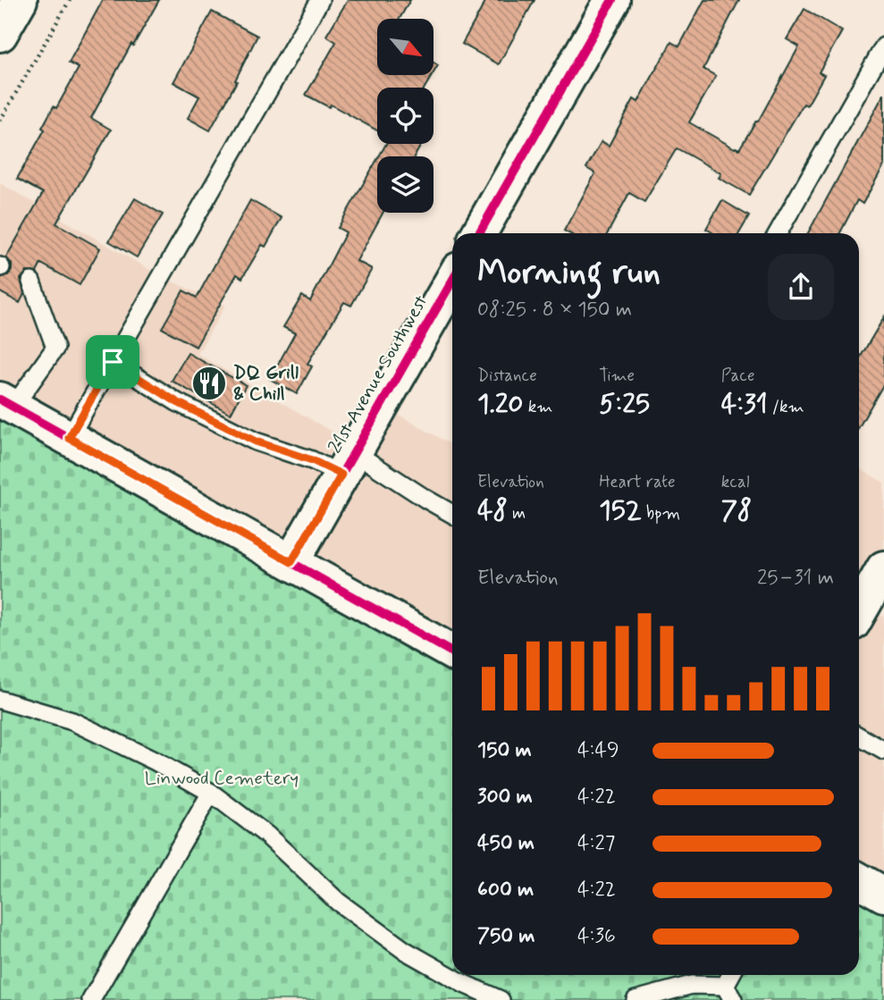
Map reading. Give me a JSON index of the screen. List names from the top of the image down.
{
  "streets": {
    "street": ["21st Avenue Southwest"]
  },
  "parks": ["Linwood Cemetery"],
  "places": {
    "restaurant": ["DQ Grill & Chill"]
  },
  "north": "bottom right",
  "page": {
    "heading": ["Morning run", "08:25 · 8 × 150 m"],
    "stats": [
      ["Distance", "1.20 km"],
      ["Time", "5:25"],
      ["Pace", "4:31 /km"],
      ["Elevation", "48 m"],
      ["Heart rate", "152 bpm"],
      ["kcal", "78"]
    ],
    "chart": ["Elevation", "25–31 m"],
    "list": [
      {
        "name": "150 m",
        "note": "4:49"
      },
      {
        "name": "300 m",
        "note": "4:22"
      },
      {
        "name": "450 m",
        "note": "4:27"
      },
      {
        "name": "600 m",
        "note": "4:22"
      },
      {
        "name": "750 m",
        "note": "4:36"
      }
    ]
  }
}
